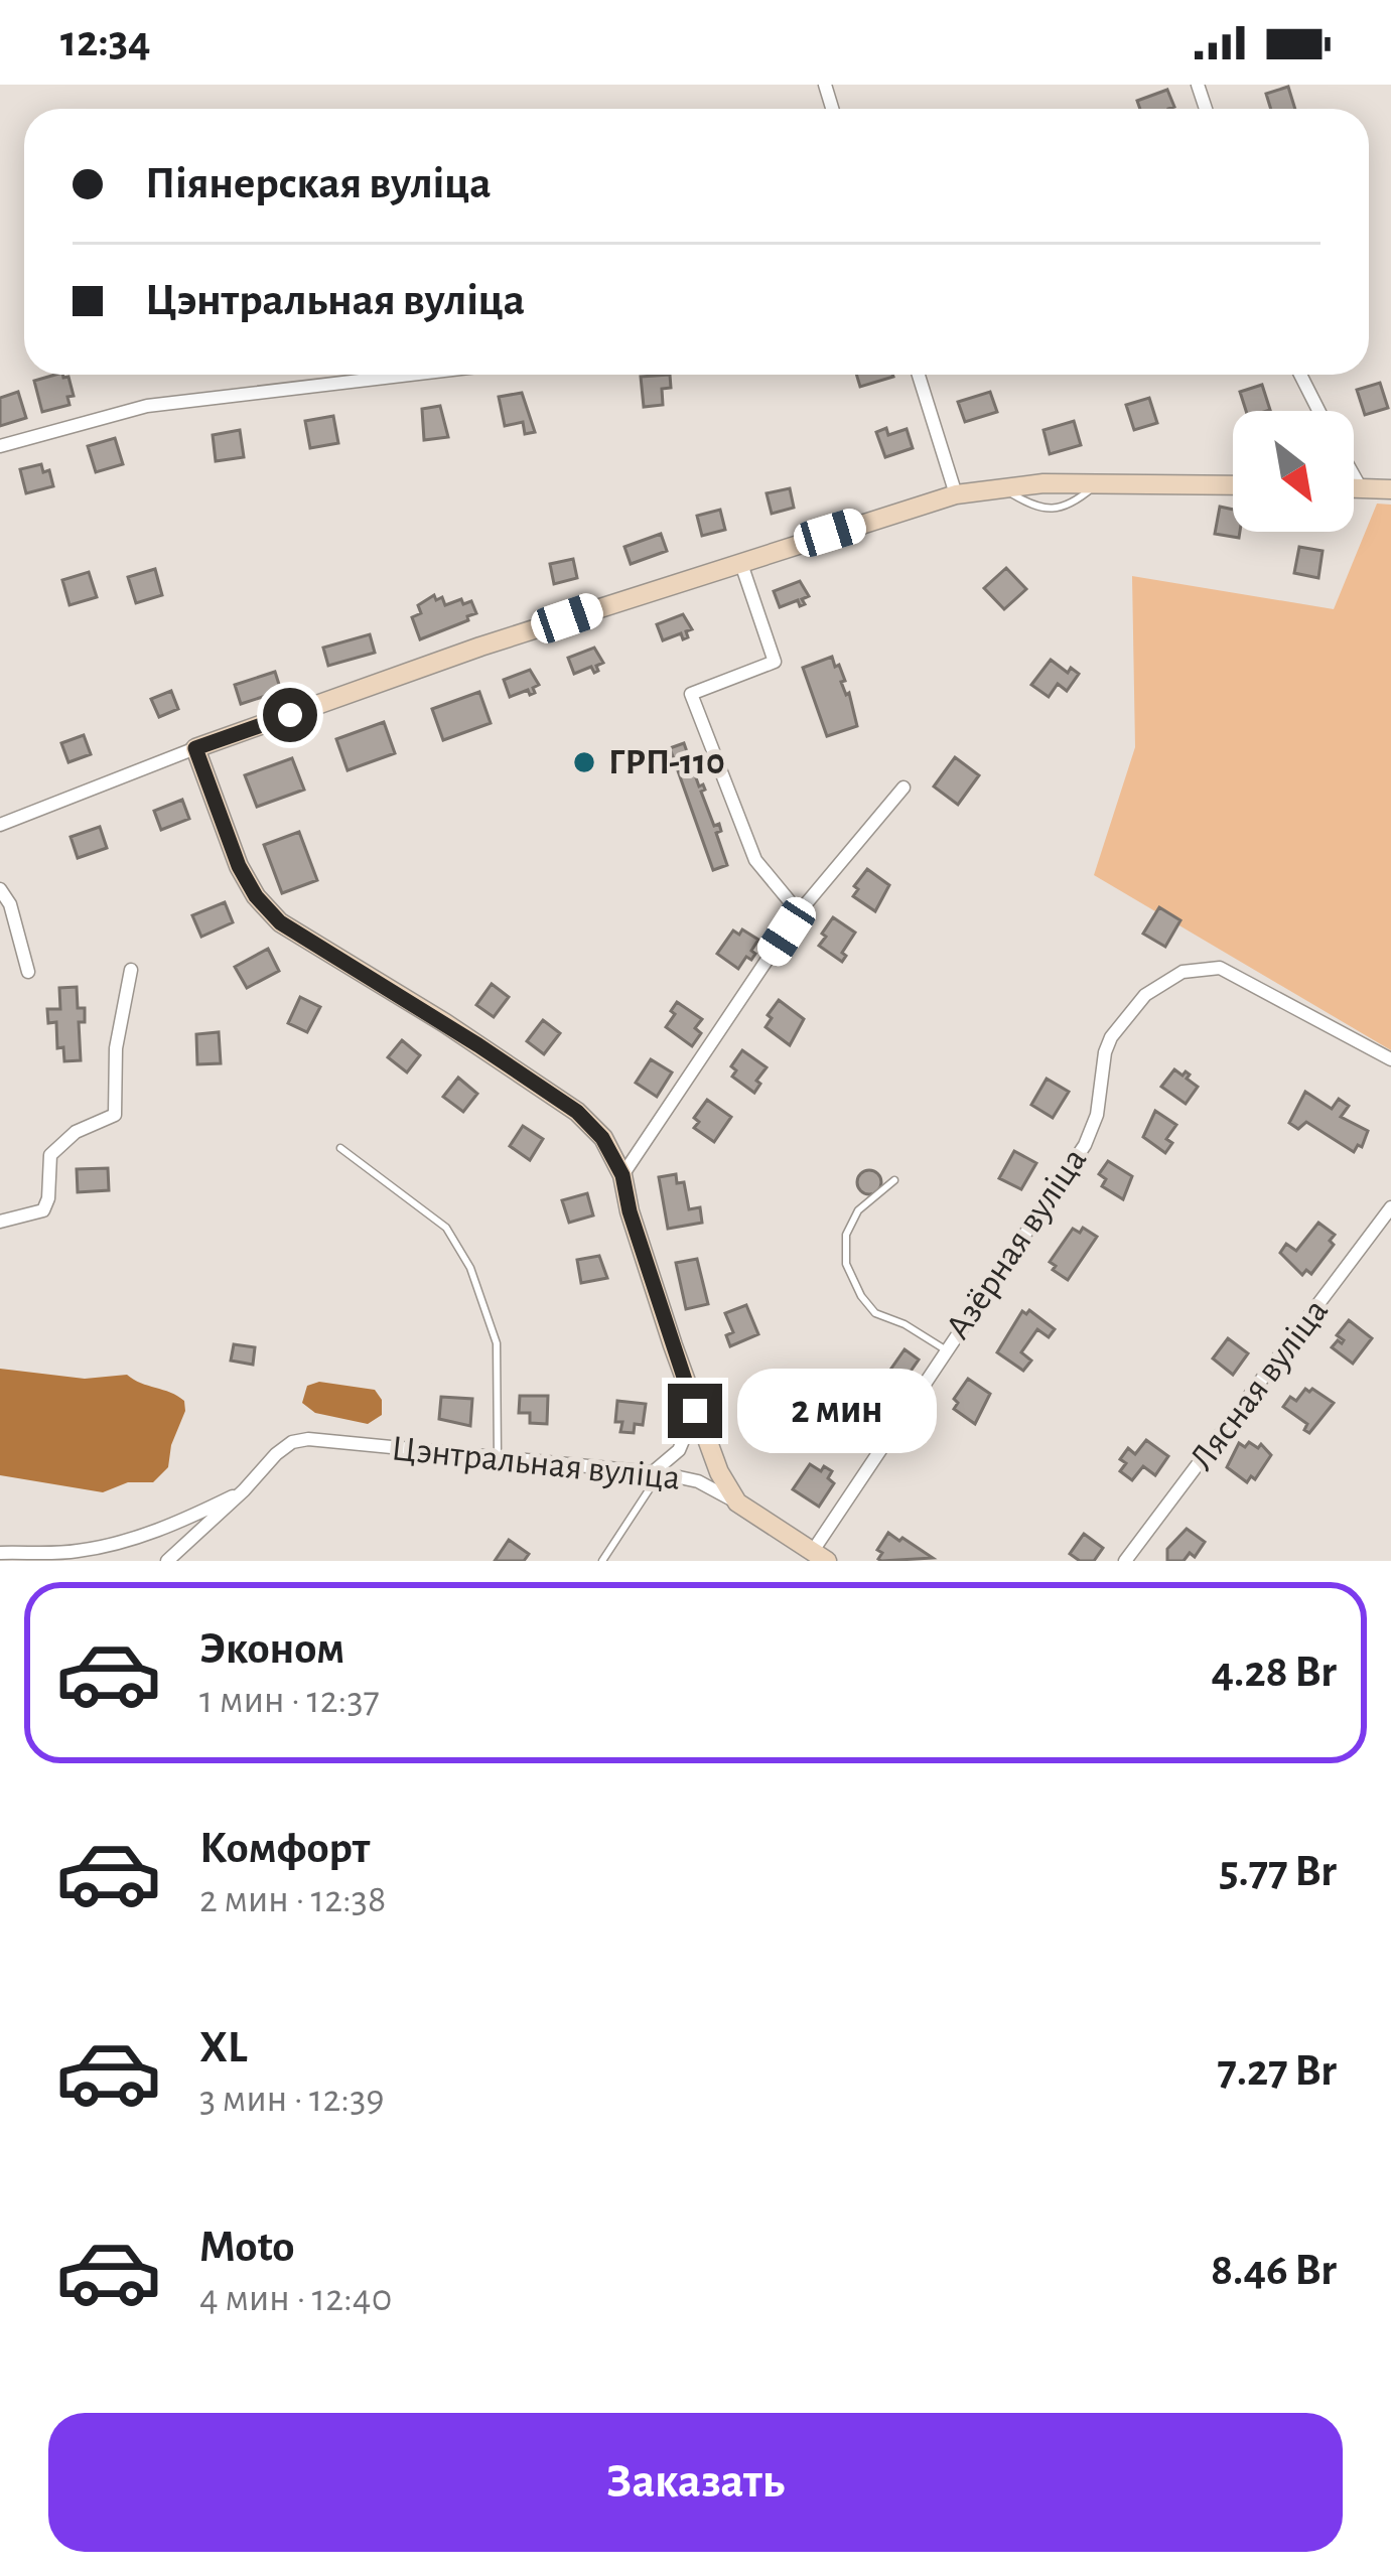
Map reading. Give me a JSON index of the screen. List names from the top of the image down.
{
  "streets": {
    "street": ["Азёрная вуліца", "Лясная вуліца", "Цэнтральная вуліца"]
  },
  "crossings": [
    ["Азёрная вуліца", "Цэнтральная вуліца"]
  ],
  "places": ["ГРП-110"],
  "north": "bottom right",
  "page": {
    "status": "12:34",
    "banner": ["Піянерская вуліца", "Цэнтральная вуліца"],
    "bubble": "2 мин",
    "list": [
      {
        "name": "Эконом",
        "note": "1 мин · 12:37",
        "value": "4.28 Br"
      },
      {
        "name": "Комфорт",
        "note": "2 мин · 12:38",
        "value": "5.77 Br"
      },
      {
        "name": "XL",
        "note": "3 мин · 12:39",
        "value": "7.27 Br"
      },
      {
        "name": "Moto",
        "note": "4 мин · 12:40",
        "value": "8.46 Br"
      }
    ],
    "buttons": "Заказать"
  }
}
